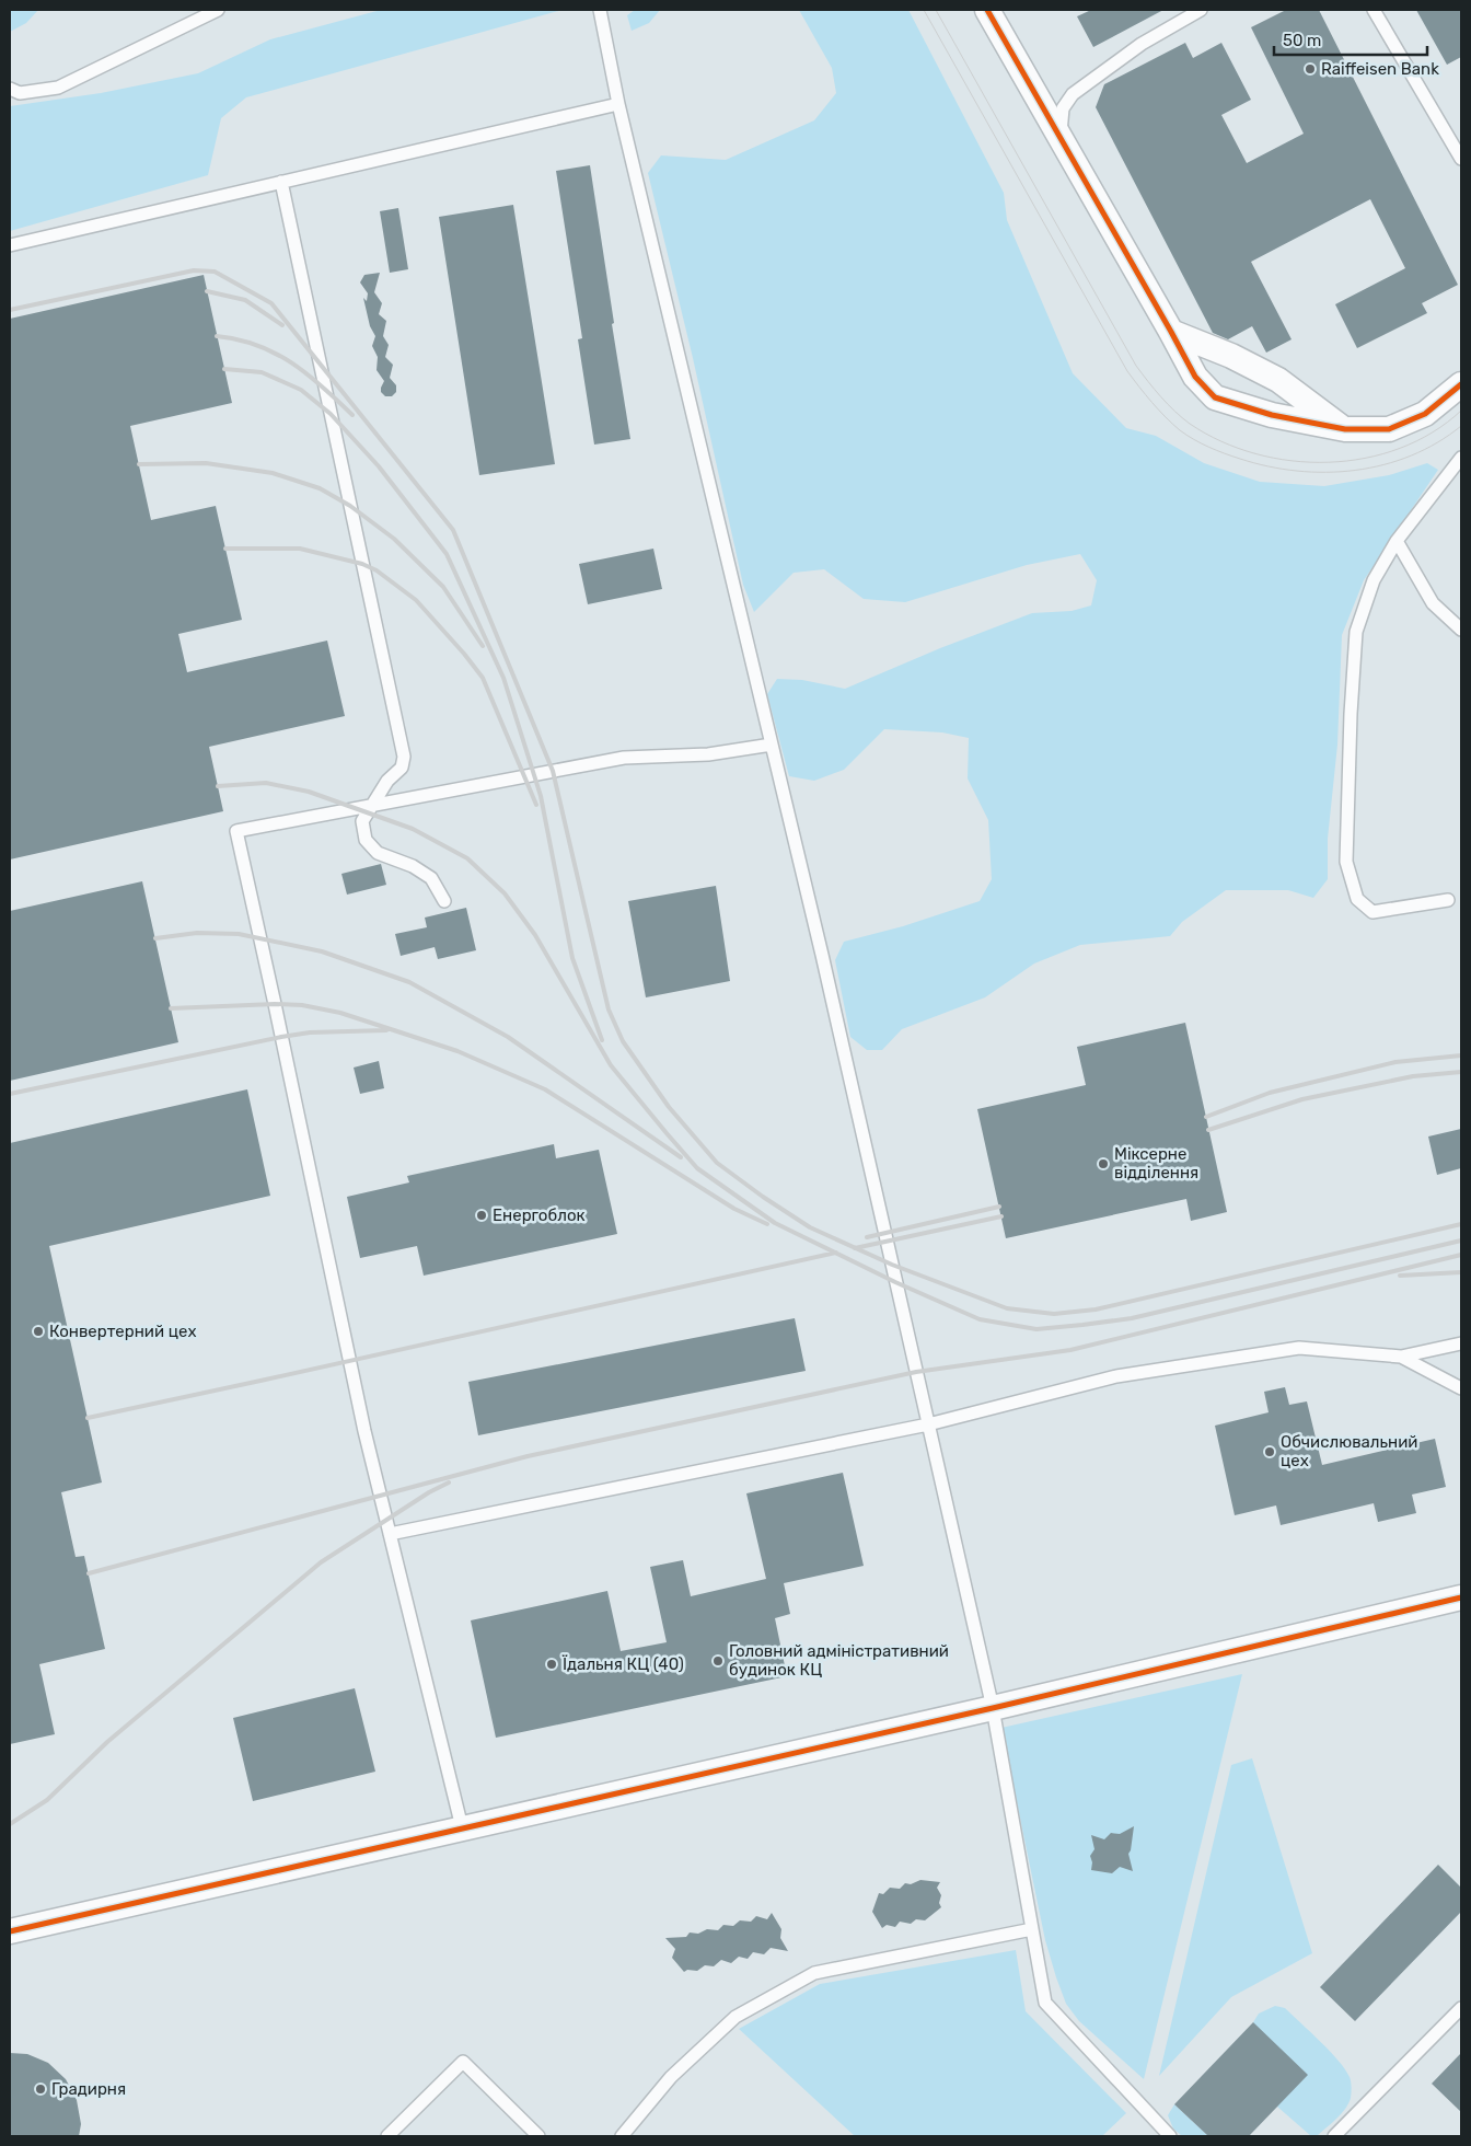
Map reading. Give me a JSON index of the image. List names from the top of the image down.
{
  "places": [
    "Raiffeisen Bank",
    "Міксерне відділення",
    "Енергоблок",
    "Конвертерний цех",
    "Обчислювальний цех",
    "Головний адміністративний будинок КЦ",
    "Їдальня КЦ (40)",
    "Градирня"
  ],
  "scale_bar": "50 m"
}
